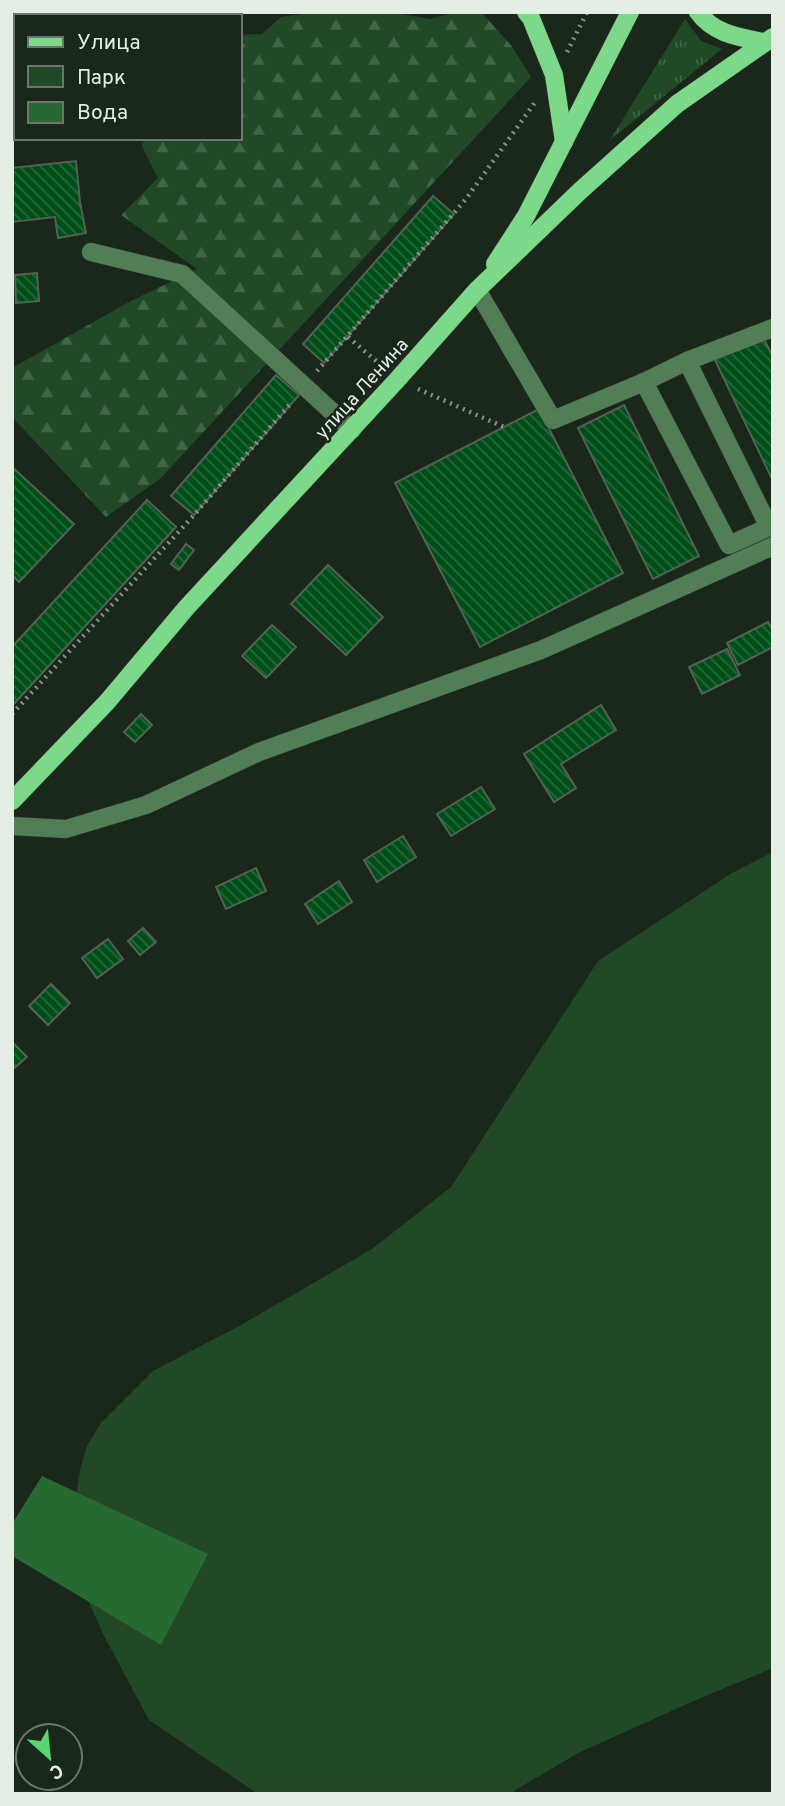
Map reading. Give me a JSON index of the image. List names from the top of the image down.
{
  "streets": {
    "main road": ["улица Ленина"]
  },
  "legend": ["Улица", "Парк", "Вода"],
  "north": "bottom right"
}
